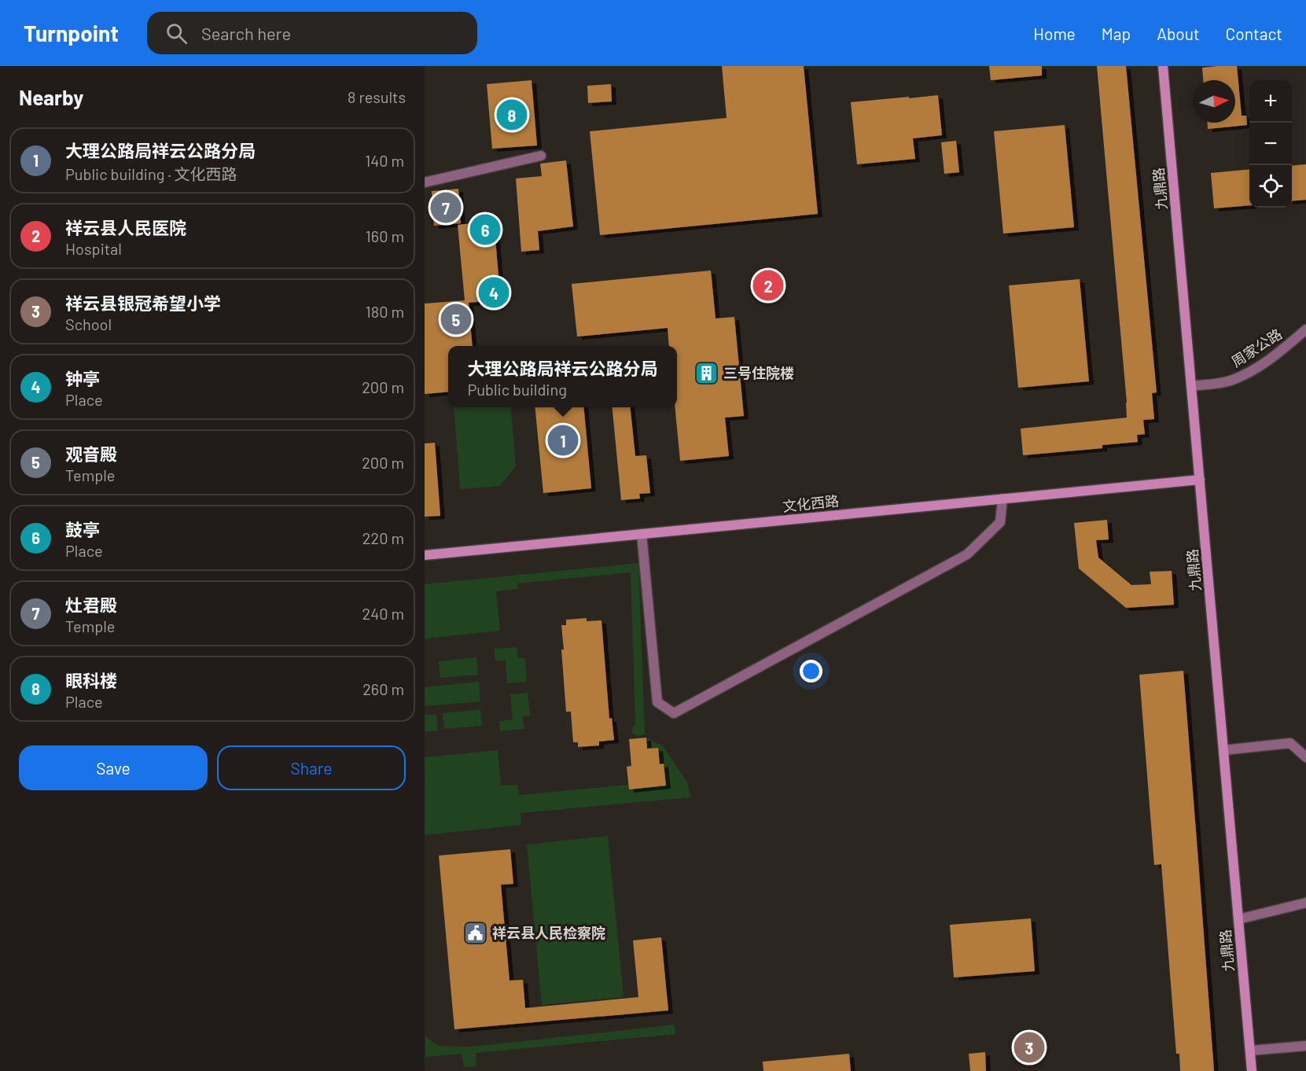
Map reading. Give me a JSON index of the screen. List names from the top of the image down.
{
  "streets": {
    "street": ["九鼎路", "周家公路", "文化西路"]
  },
  "crossings": [
    ["九鼎路", "周家公路"],
    ["九鼎路", "文化西路"]
  ],
  "places": {
    "building": ["三号住院楼"],
    "public building": ["祥云县人民检察院"]
  },
  "north": "right",
  "page": {
    "header": "Turnpoint",
    "search": "Search here",
    "nav": [
      "Home",
      "Map",
      "About",
      "Contact"
    ],
    "heading": ["Nearby", "8 results"],
    "map_buttons": ["+", "−"],
    "pins": [
      "8",
      "7",
      "6",
      "2",
      "4",
      "5",
      "1",
      "3"
    ],
    "list": [
      {
        "mark": "1",
        "name": "大理公路局祥云公路分局",
        "note": "Public building · 文化西路",
        "value": "140 m"
      },
      {
        "mark": "2",
        "name": "祥云县人民医院",
        "note": "Hospital",
        "value": "160 m"
      },
      {
        "mark": "3",
        "name": "祥云县银冠希望小学",
        "note": "School",
        "value": "180 m"
      },
      {
        "mark": "4",
        "name": "钟亭",
        "note": "Place",
        "value": "200 m"
      },
      {
        "mark": "5",
        "name": "观音殿",
        "note": "Temple",
        "value": "200 m"
      },
      {
        "mark": "6",
        "name": "鼓亭",
        "note": "Place",
        "value": "220 m"
      },
      {
        "mark": "7",
        "name": "灶君殿",
        "note": "Temple",
        "value": "240 m"
      },
      {
        "mark": "8",
        "name": "眼科楼",
        "note": "Place",
        "value": "260 m"
      }
    ],
    "popup": ["大理公路局祥云公路分局", "Public building"],
    "buttons": ["Save", "Share"]
  }
}
